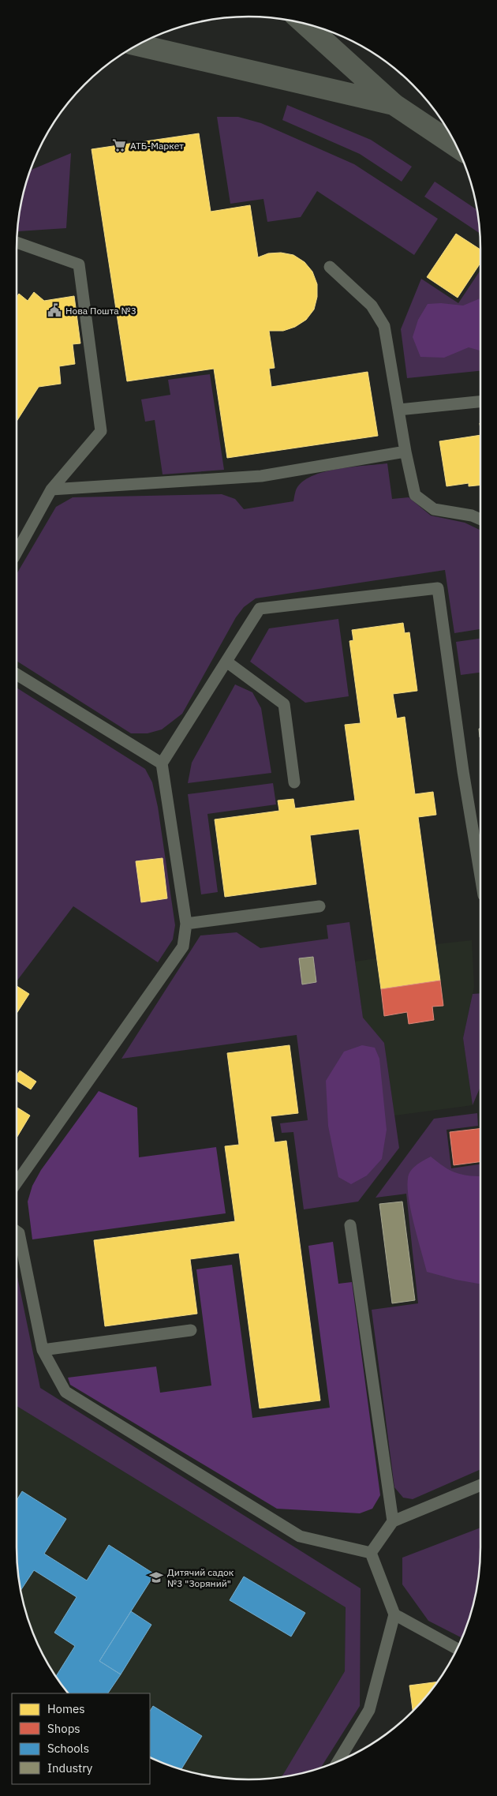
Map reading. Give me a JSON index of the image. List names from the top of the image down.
{
  "places": {
    "supermarket": ["АТБ-Маркет"],
    "public building": ["Нова Пошта №3"],
    "school or university": ["Дитячий садок №3 \"Зоряний\""]
  },
  "legend": [
    "Homes",
    "Shops",
    "Schools",
    "Industry"
  ]
}
